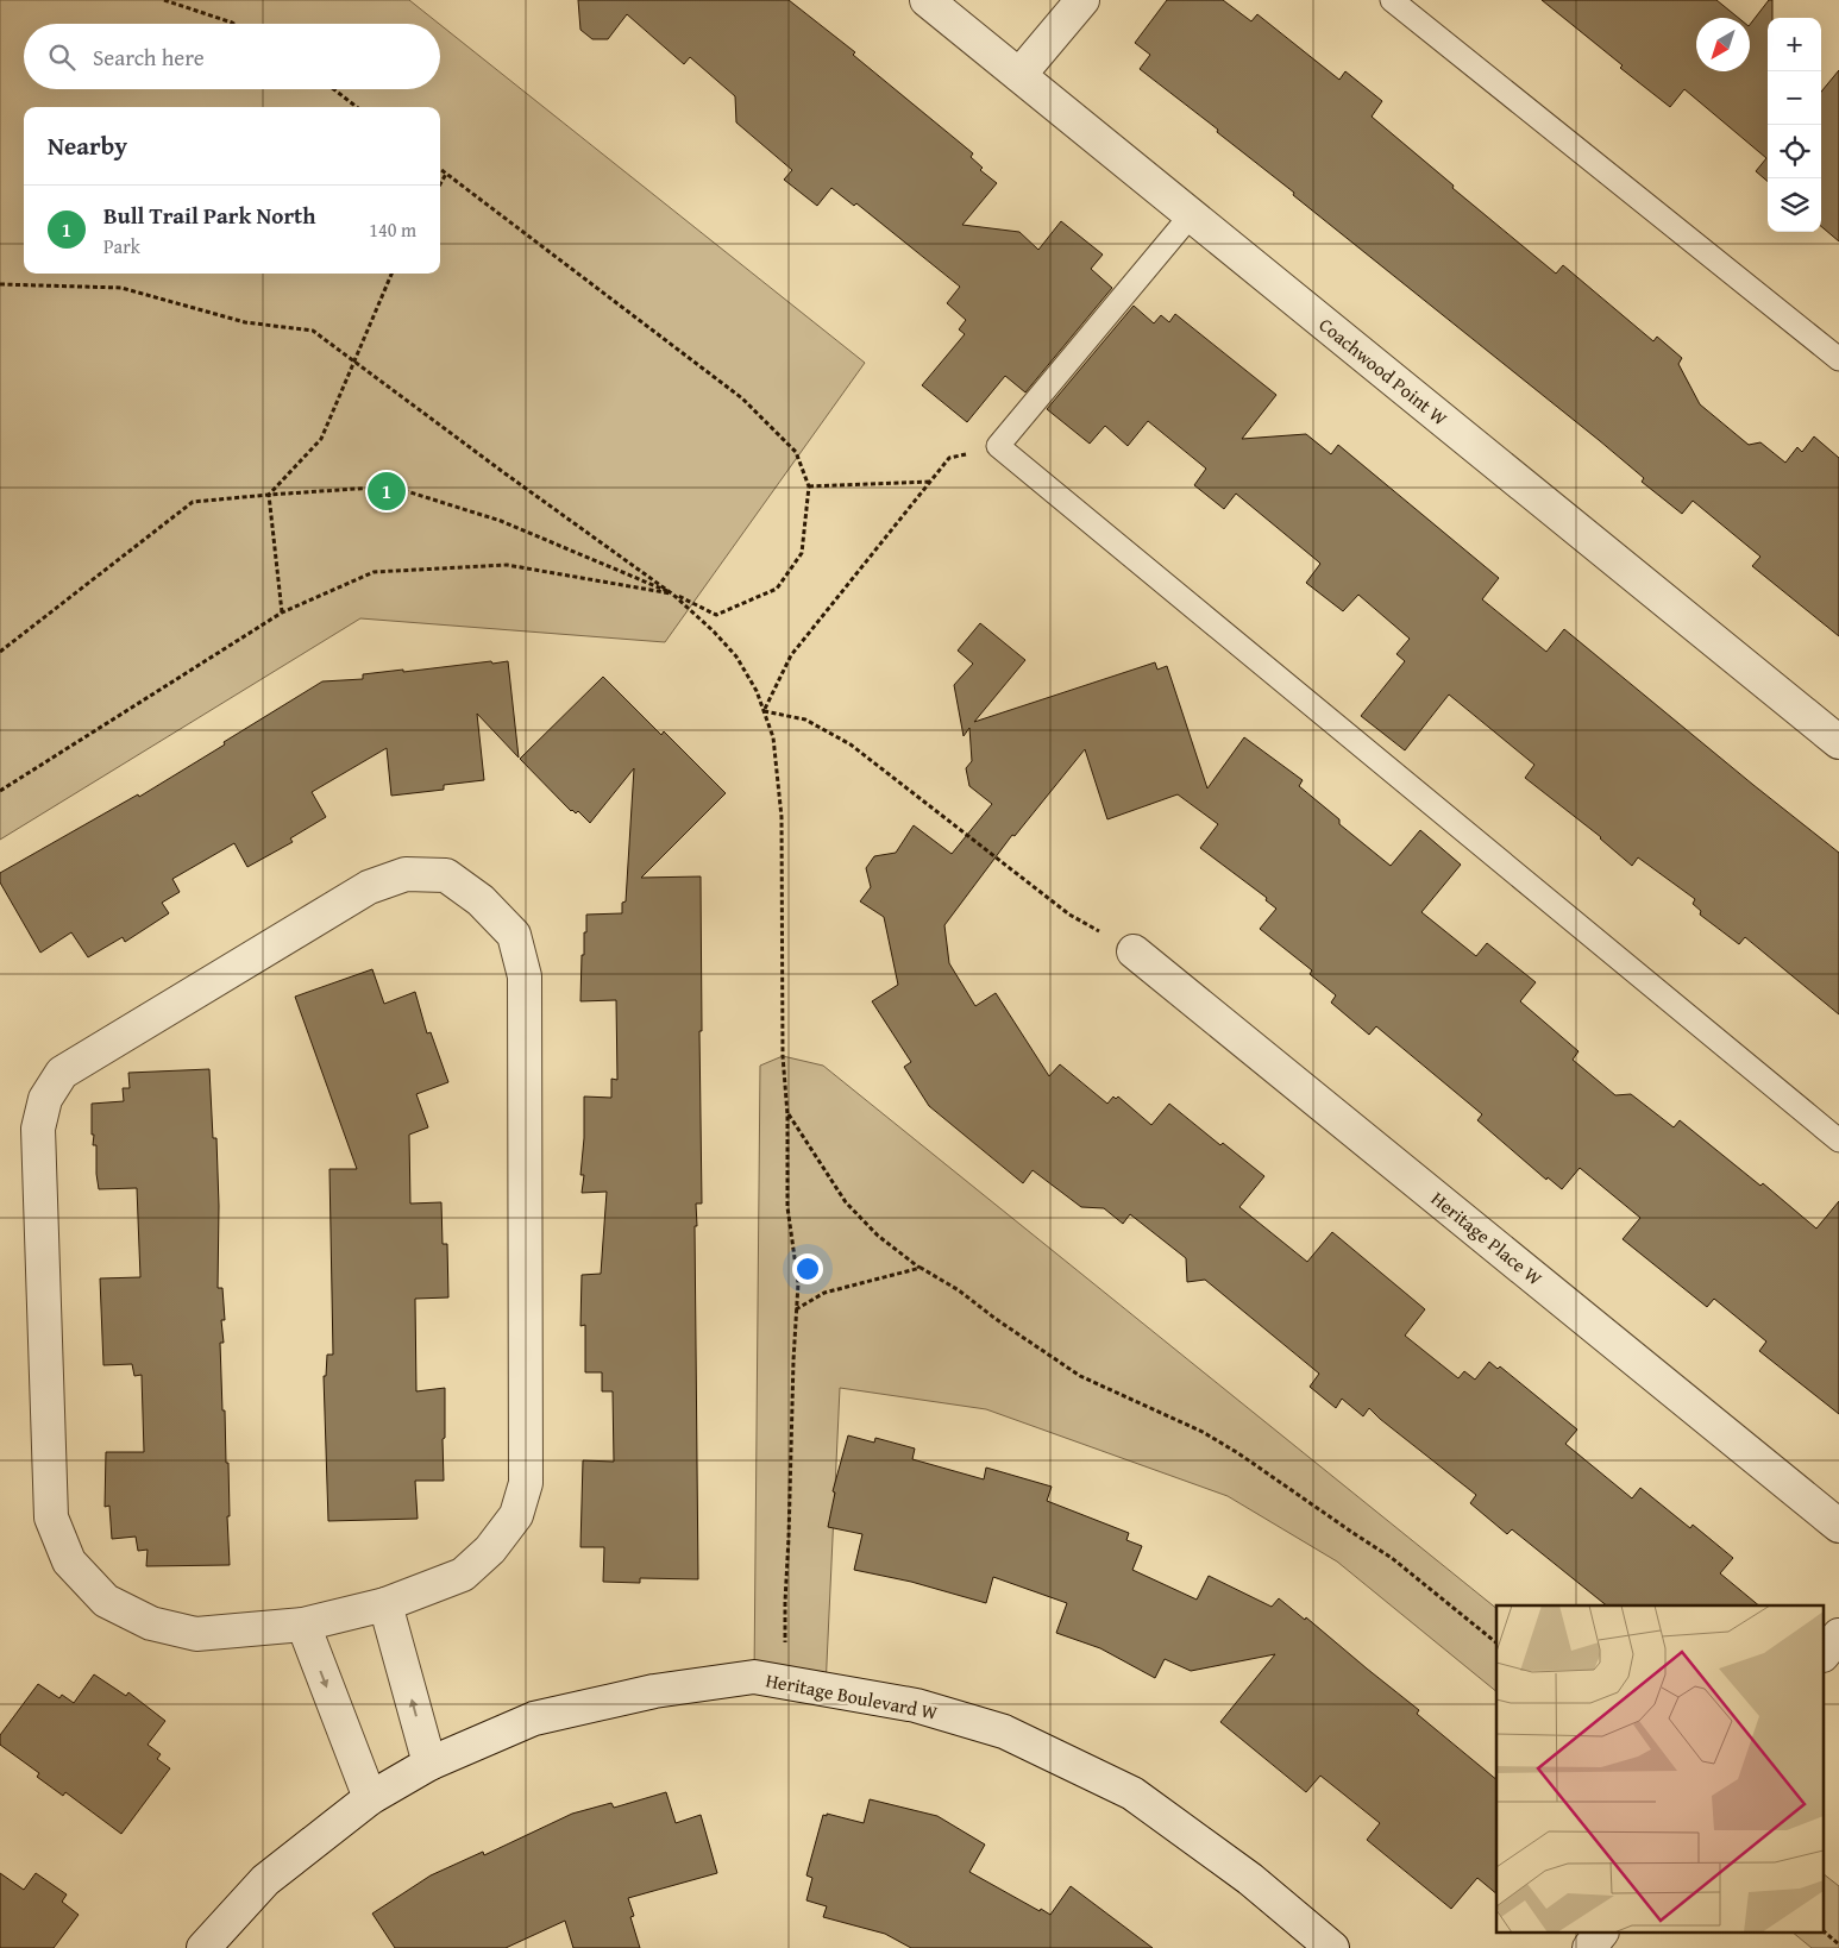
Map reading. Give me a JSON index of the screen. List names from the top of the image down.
{
  "streets": {
    "street": ["Coachwood Point W", "Heritage Place W", "Heritage Boulevard W"]
  },
  "north": "bottom left",
  "page": {
    "map_buttons": ["+", "−"],
    "search": "Search here",
    "heading": "Nearby",
    "list": [
      {
        "mark": "1",
        "name": "Bull Trail Park North",
        "note": "Park",
        "value": "140 m"
      }
    ],
    "pins": "1"
  }
}
